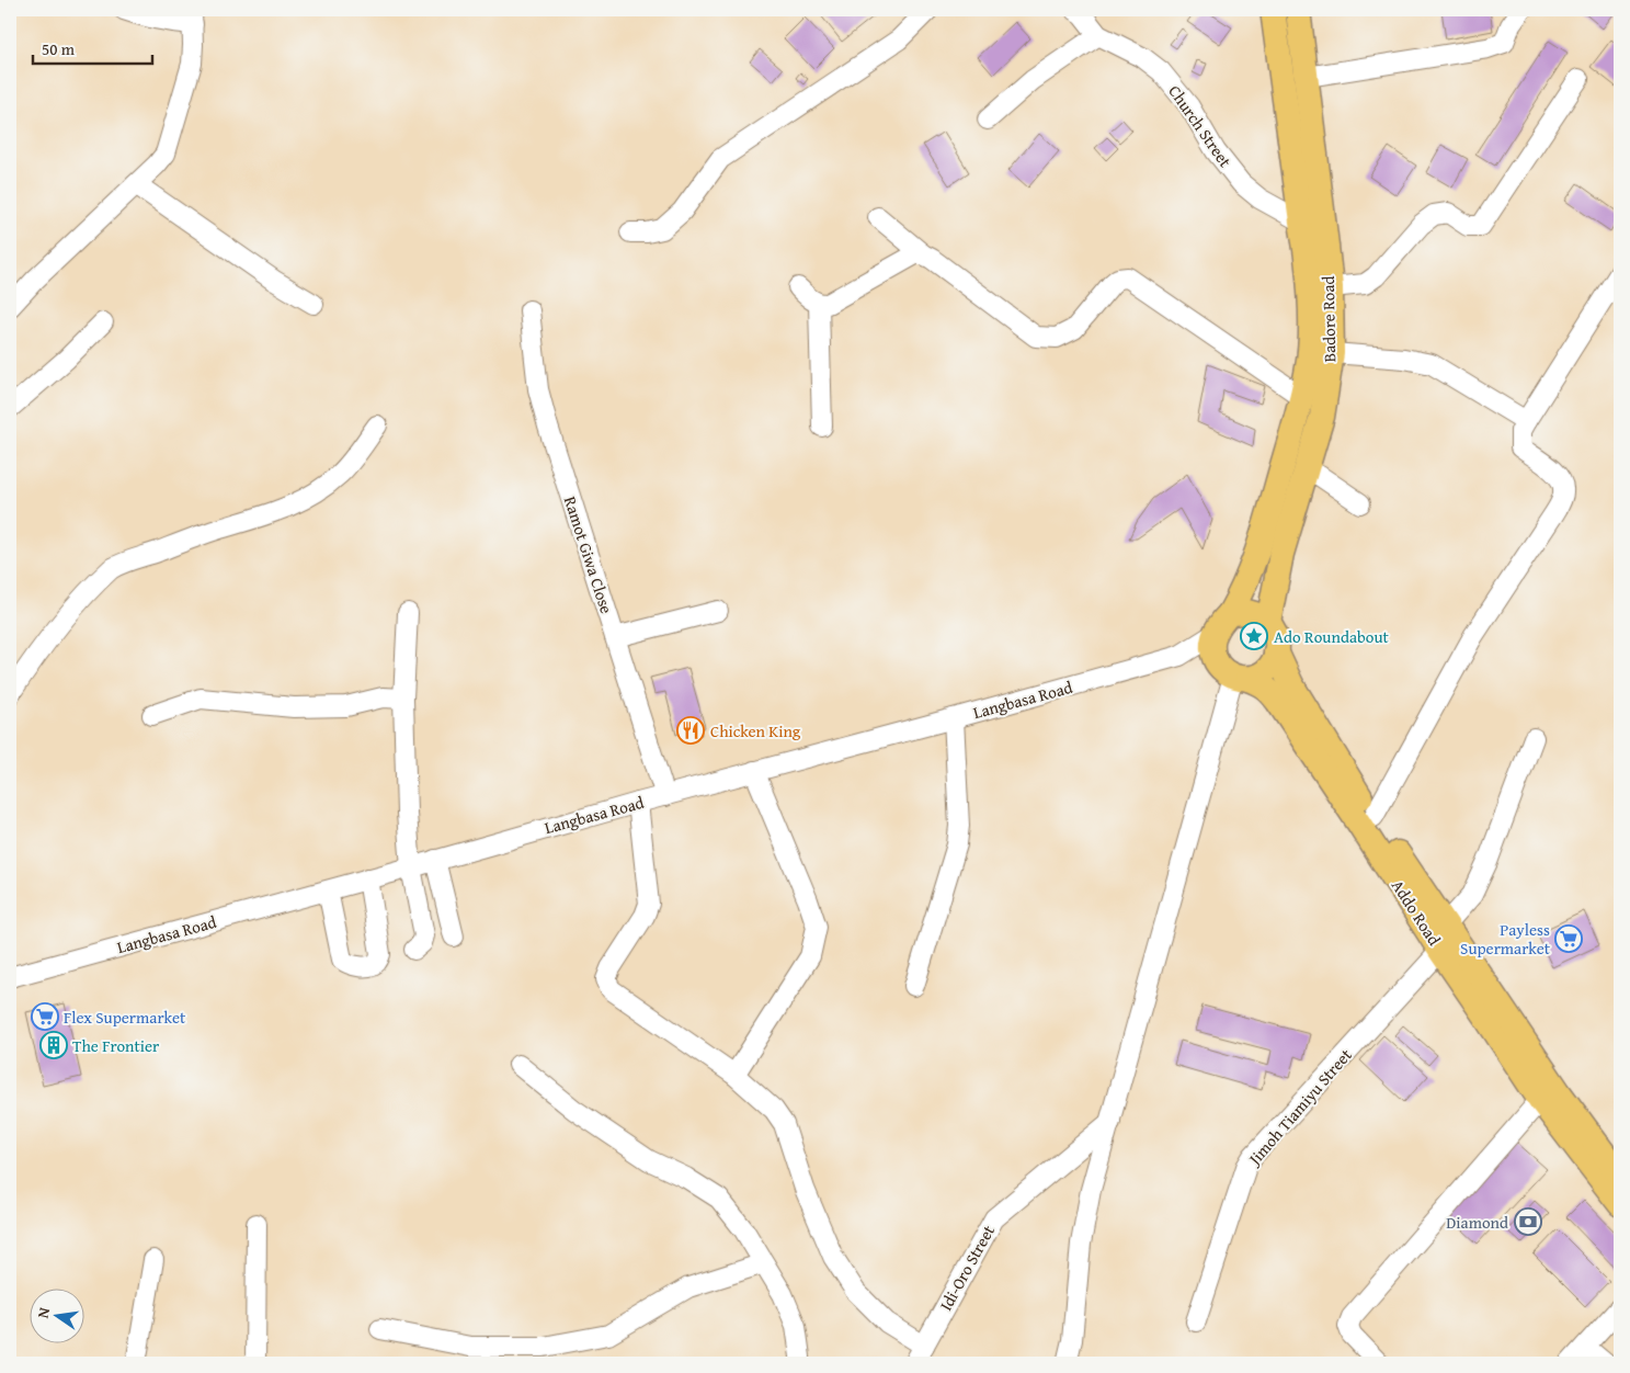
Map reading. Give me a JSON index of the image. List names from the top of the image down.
{
  "streets": {
    "main road": ["Badore Road", "Addo Road"],
    "street": [
      "Church Street",
      "Ramot Giwa Close",
      "Langbasa Road",
      "Jimoh Tiamiyu Street",
      "Idi-Oro Street"
    ]
  },
  "crossings": [
    ["Church Street", "Badore Road"],
    ["Badore Road", "Addo Road"],
    ["Ramot Giwa Close", "Langbasa Road"],
    ["Addo Road", "Jimoh Tiamiyu Street"]
  ],
  "places": {
    "place": ["Ado Roundabout"],
    "restaurant": ["Chicken King"],
    "supermarket": ["Payless Supermarket", "Flex Supermarket"],
    "building": ["The Frontier"],
    "bank": ["Diamond"]
  },
  "scale_bar": "50 m",
  "north": "left"
}
